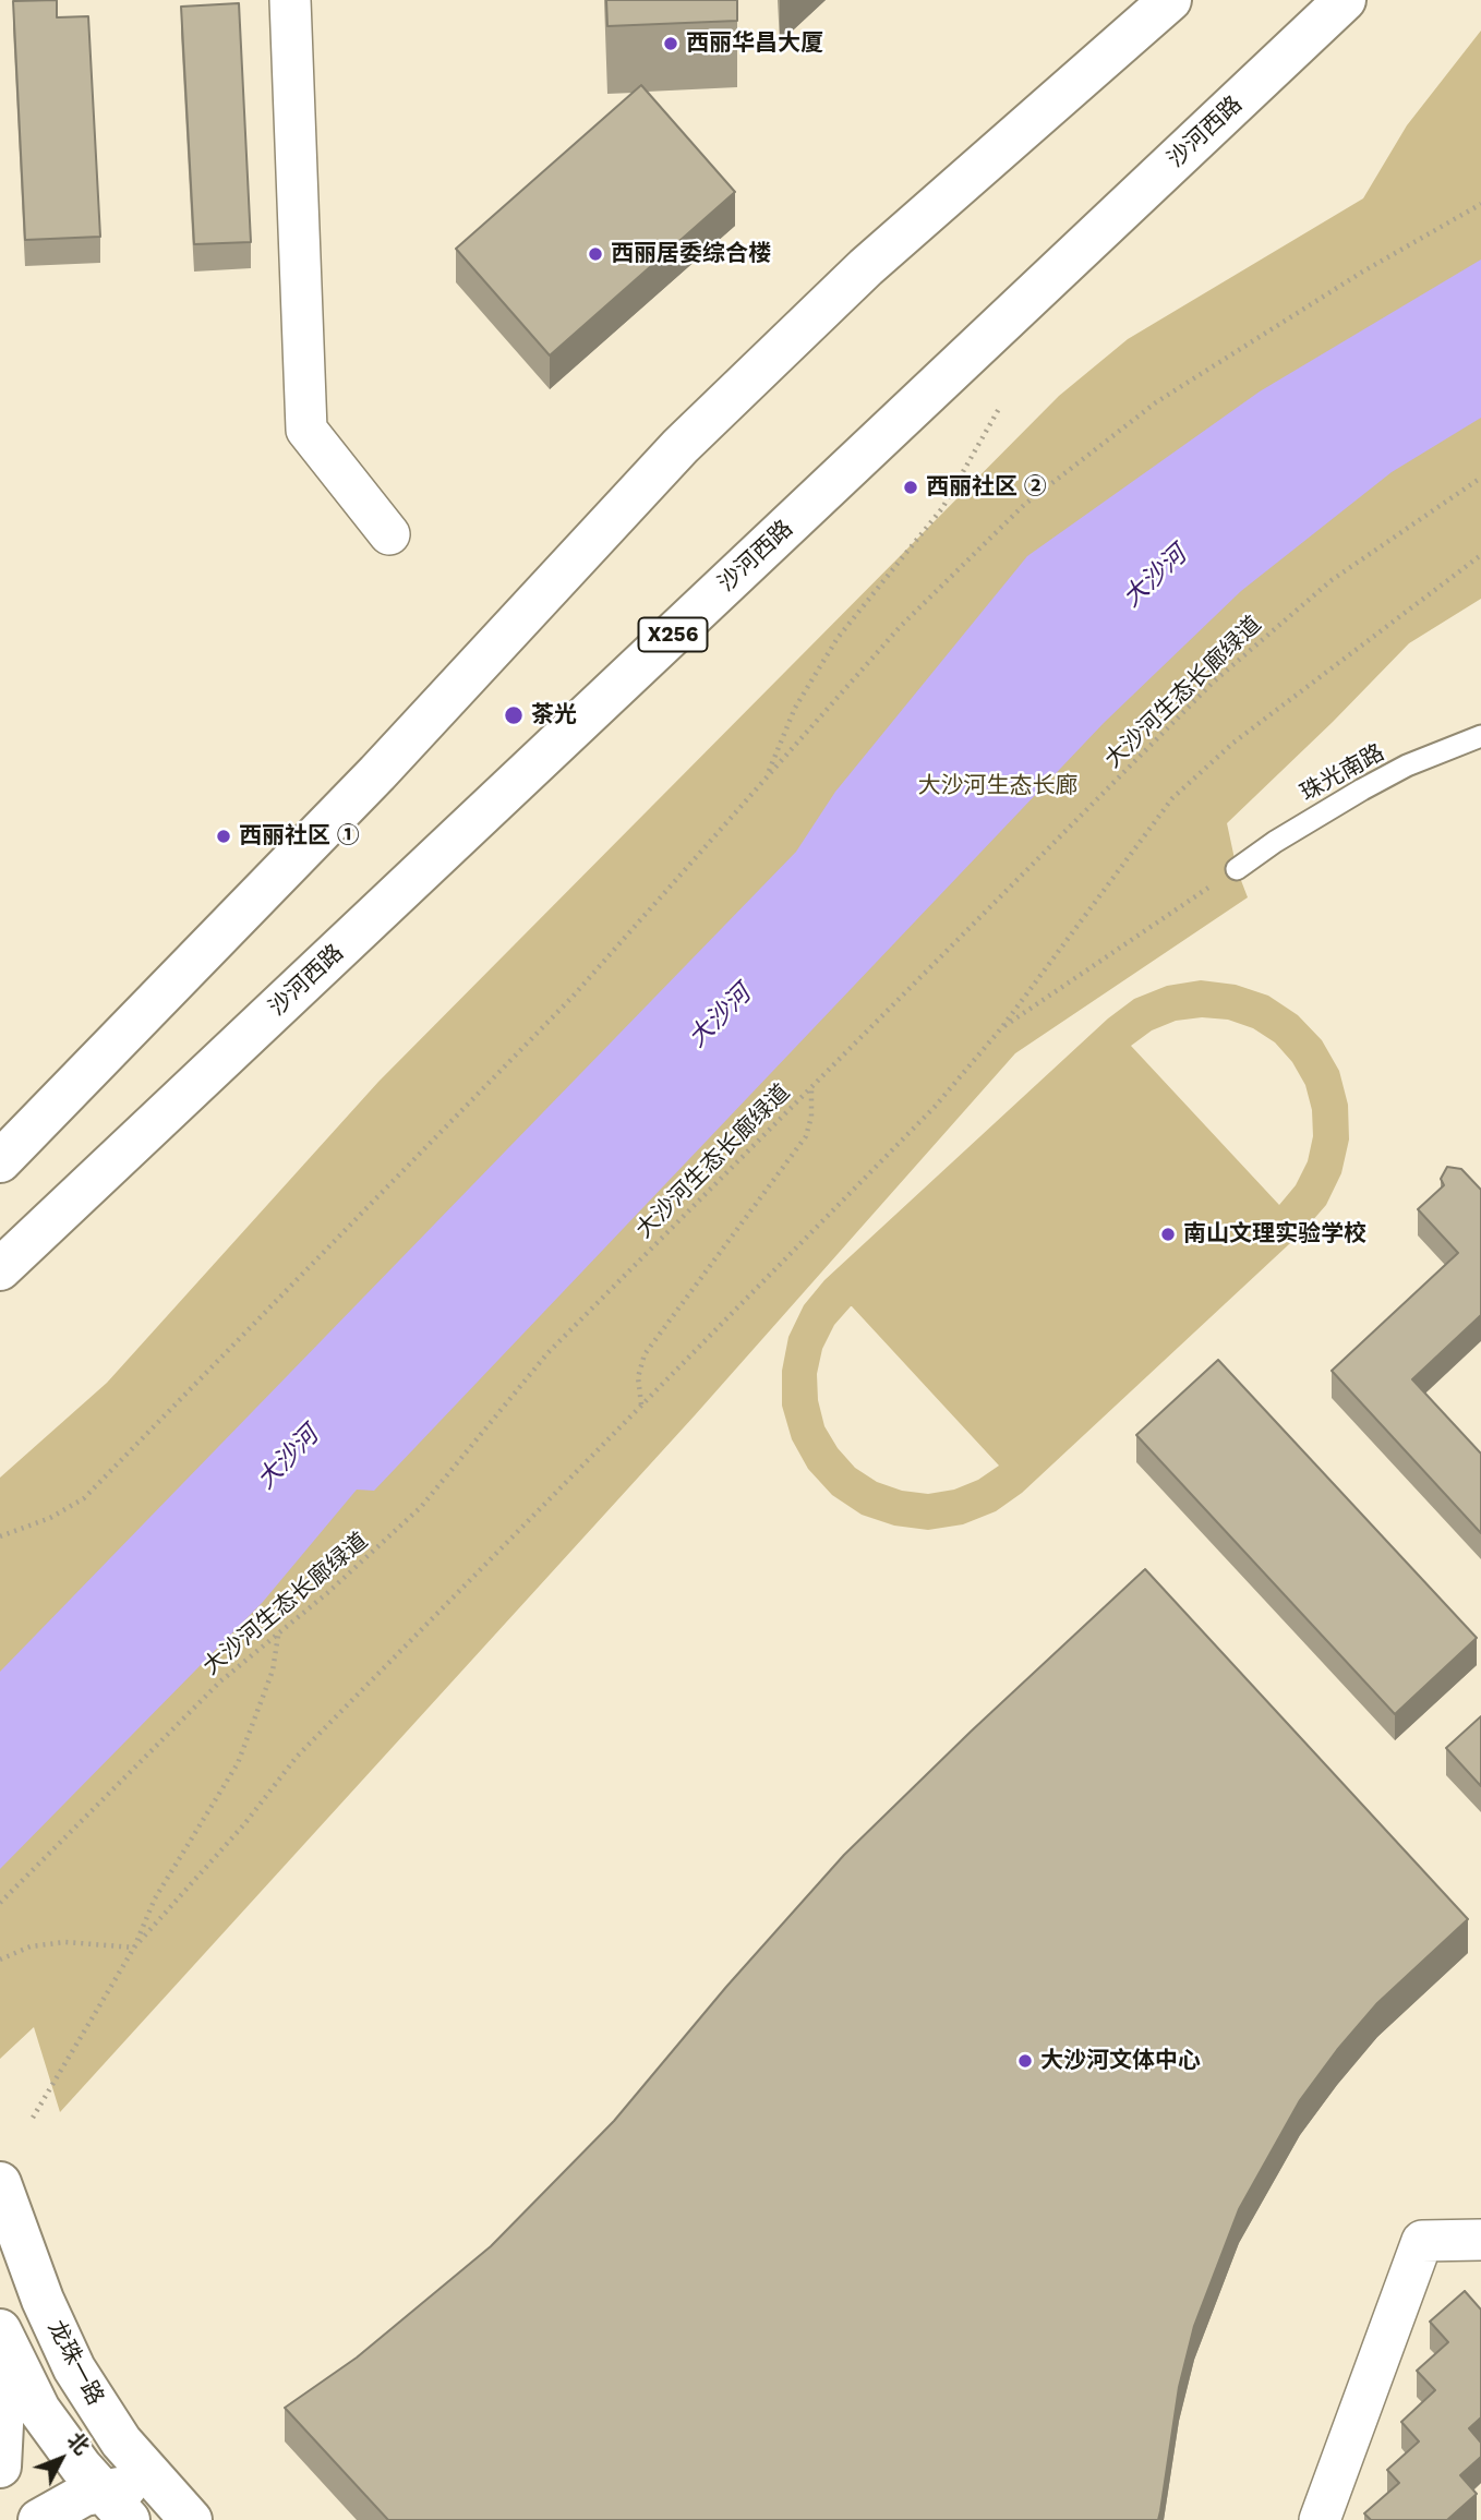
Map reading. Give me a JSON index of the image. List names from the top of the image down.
{
  "streets": {
    "main road": ["沙河西路", "X256", "龙珠一路"],
    "lane": ["珠光南路"],
    "path": ["大沙河生态长廊绿道"]
  },
  "water": ["大沙河"],
  "parks": ["大沙河生态长廊"],
  "places": [
    "西丽华昌大厦",
    "西丽居委综合楼",
    "西丽社区 ②",
    "茶光",
    "西丽社区 ①",
    "南山文理实验学校",
    "大沙河文体中心"
  ],
  "north": "top right"
}
